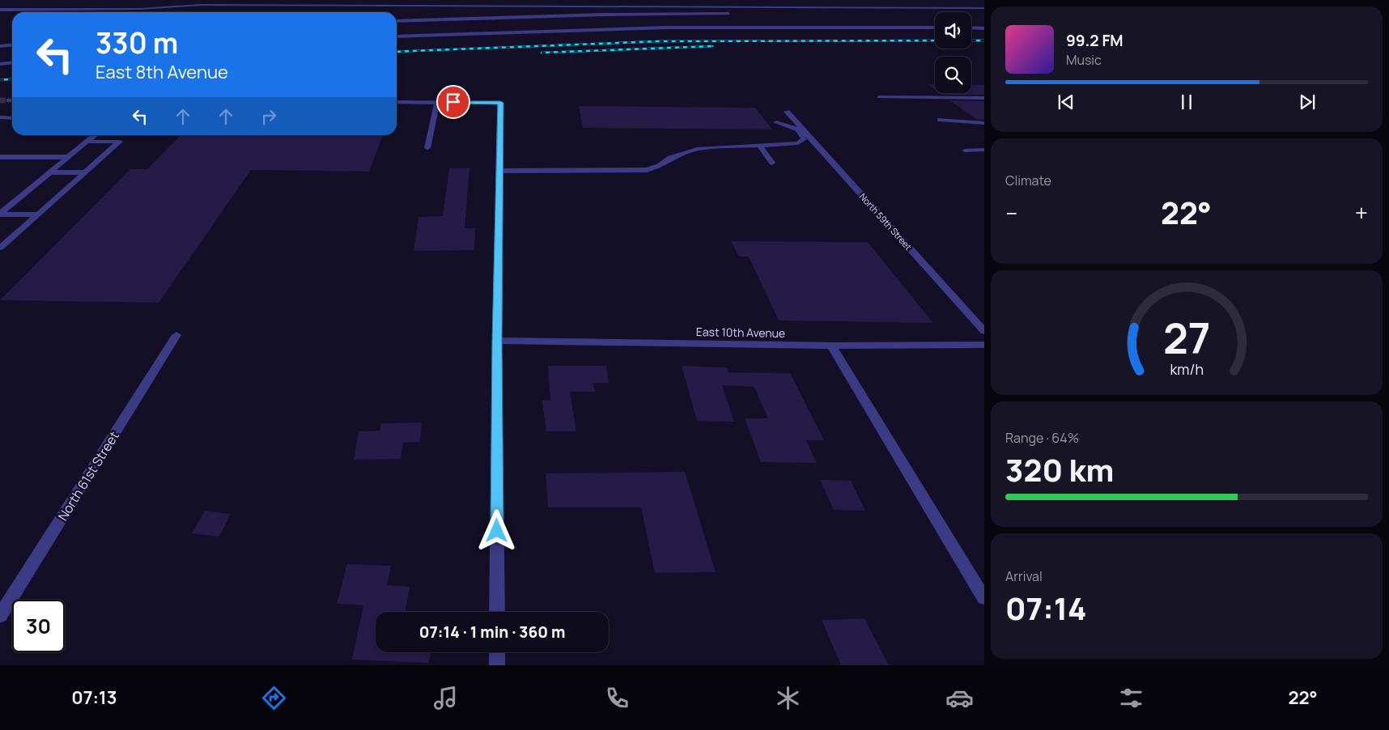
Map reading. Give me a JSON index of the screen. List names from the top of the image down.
{
  "streets": {
    "street": ["North 59th Street", "East 10th Avenue", "North 61st Street"]
  },
  "page": {
    "turn": ["330 m", "East 8th Avenue"],
    "song": ["99.2 FM", "Music"],
    "tile": [
      "Climate",
      ["Range · 64%", "320 km"],
      ["Arrival", "07:14"]
    ],
    "heat": ["−", "22°", "+"],
    "limit": "30",
    "trip": "07:14 · 1 min · 360 m",
    "tabs": ["07:13", "22°"],
    "gauge": ["27", "km/h"]
  }
}
